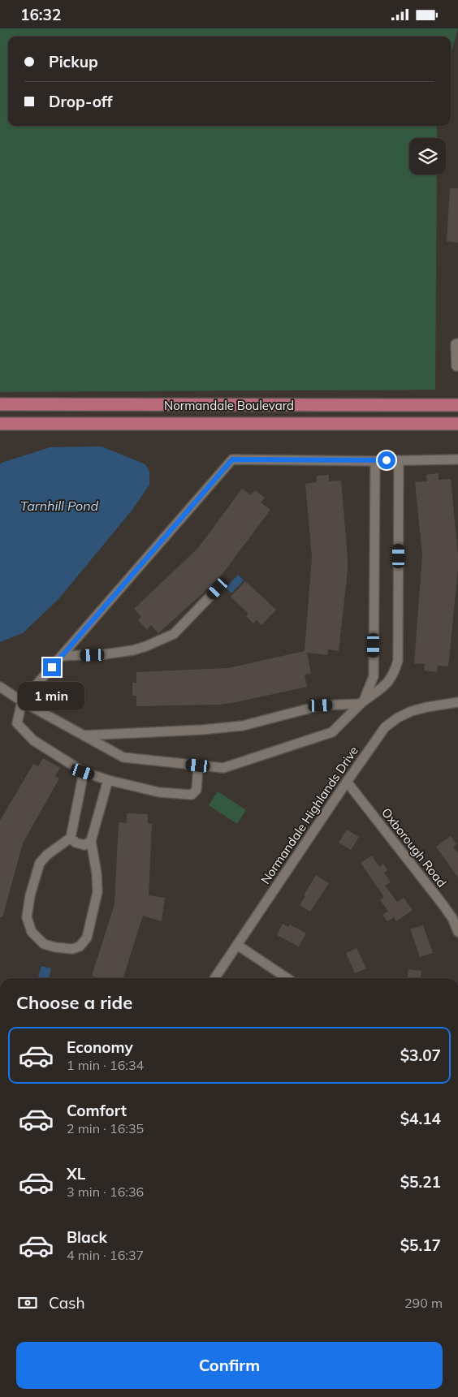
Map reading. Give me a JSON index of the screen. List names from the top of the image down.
{
  "streets": {
    "main road": ["Normandale Boulevard"],
    "street": ["Normandale Highlands Drive", "Oxborough Road"]
  },
  "crossings": [
    ["Normandale Highlands Drive", "Oxborough Road"]
  ],
  "water": ["Tarnhill Pond"],
  "page": {
    "status": "16:32",
    "banner": ["Pickup", "Drop-off"],
    "bubble": "1 min",
    "heading": "Choose a ride",
    "list": [
      {
        "name": "Economy",
        "note": "1 min · 16:34",
        "value": "$3.07"
      },
      {
        "name": "Comfort",
        "note": "2 min · 16:35",
        "value": "$4.14"
      },
      {
        "name": "XL",
        "note": "3 min · 16:36",
        "value": "$5.21"
      },
      {
        "name": "Black",
        "note": "4 min · 16:37",
        "value": "$5.17"
      }
    ],
    "pay": ["Cash", "290 m"],
    "buttons": "Confirm"
  }
}
